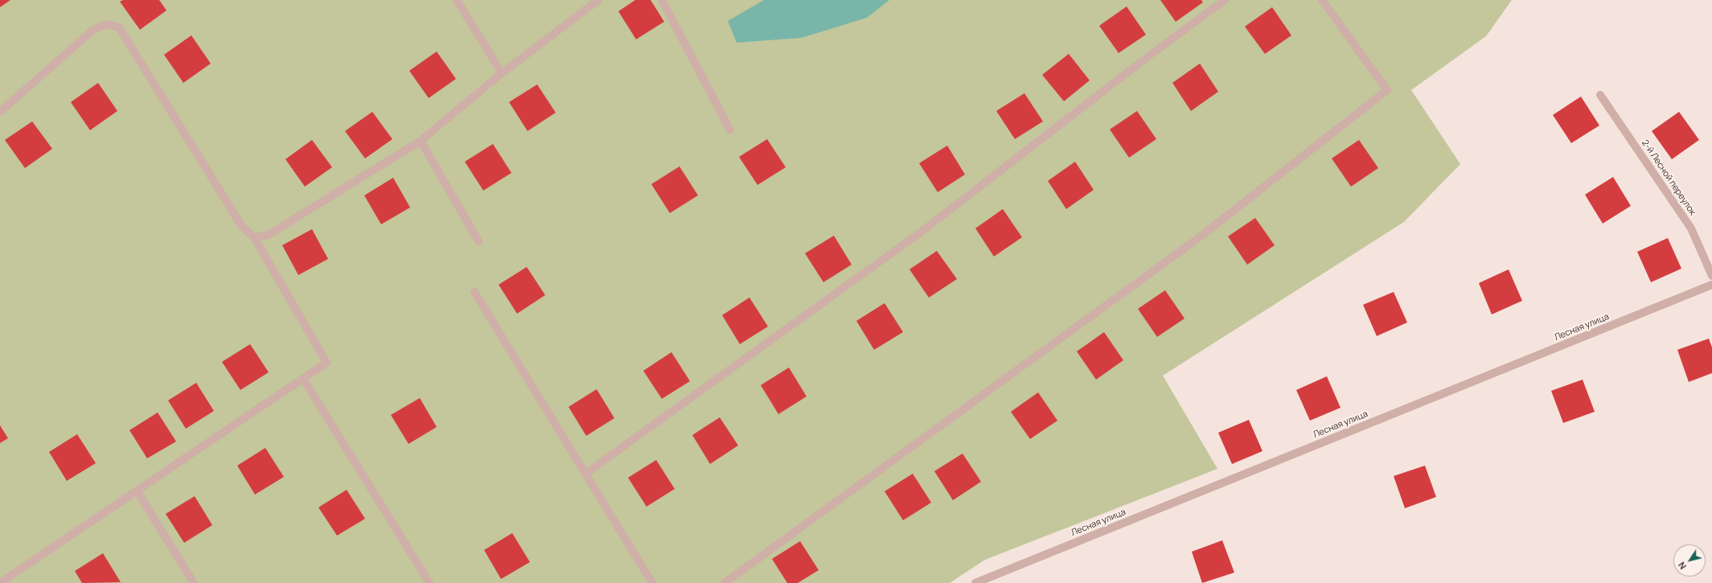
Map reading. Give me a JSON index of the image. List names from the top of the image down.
{
  "streets": {
    "street": ["2-й Лесной переулок", "Лесная улица"]
  },
  "north": "bottom left"
}
